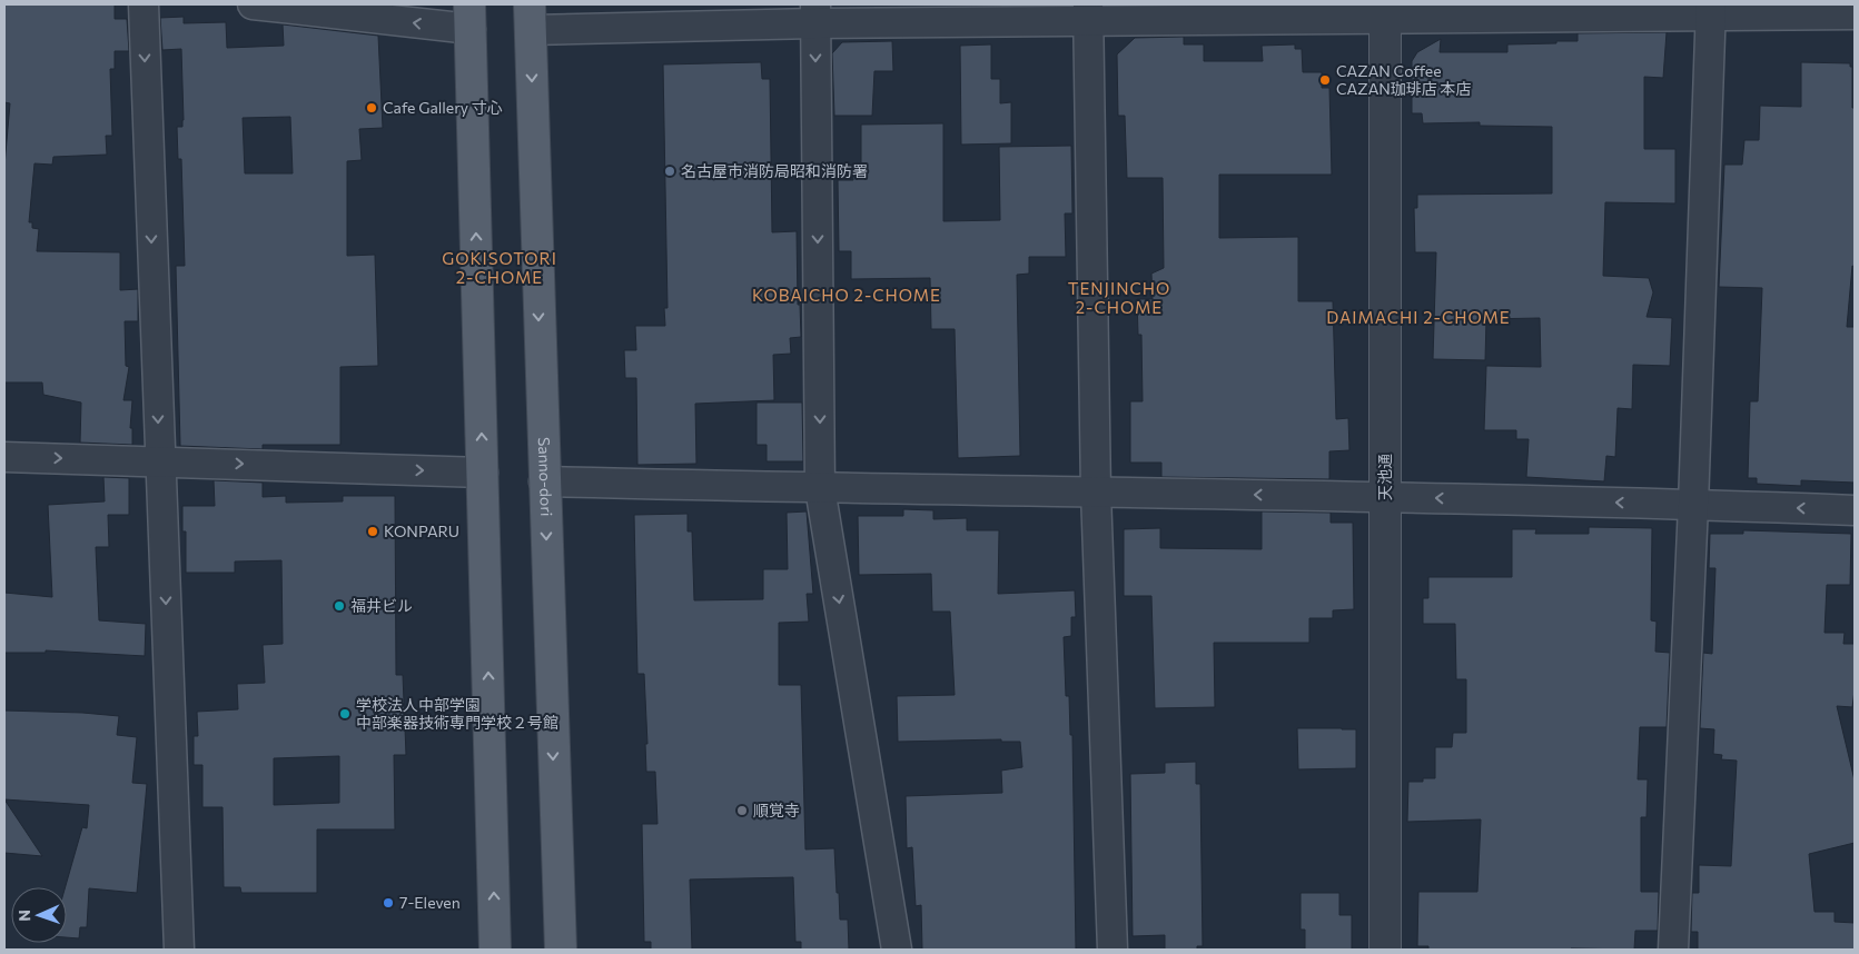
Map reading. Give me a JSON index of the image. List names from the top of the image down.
{
  "streets": {
    "main road": ["Sanno-dori"],
    "street": ["天池通"]
  },
  "districts": [
    "GOKISOTORI 2-CHOME",
    "TENJINCHO 2-CHOME",
    "KOBAICHO 2-CHOME",
    "DAIMACHI 2-CHOME"
  ],
  "places": [
    "CAZAN Coffee CAZAN珈琲店 本店",
    "Cafe Gallery 寸心",
    "名古屋市消防局昭和消防署",
    "KONPARU",
    "福井ビル",
    "学校法人中部学園 中部楽器技術専門学校２号館",
    "順覚寺",
    "7-Eleven"
  ],
  "north": "left"
}
